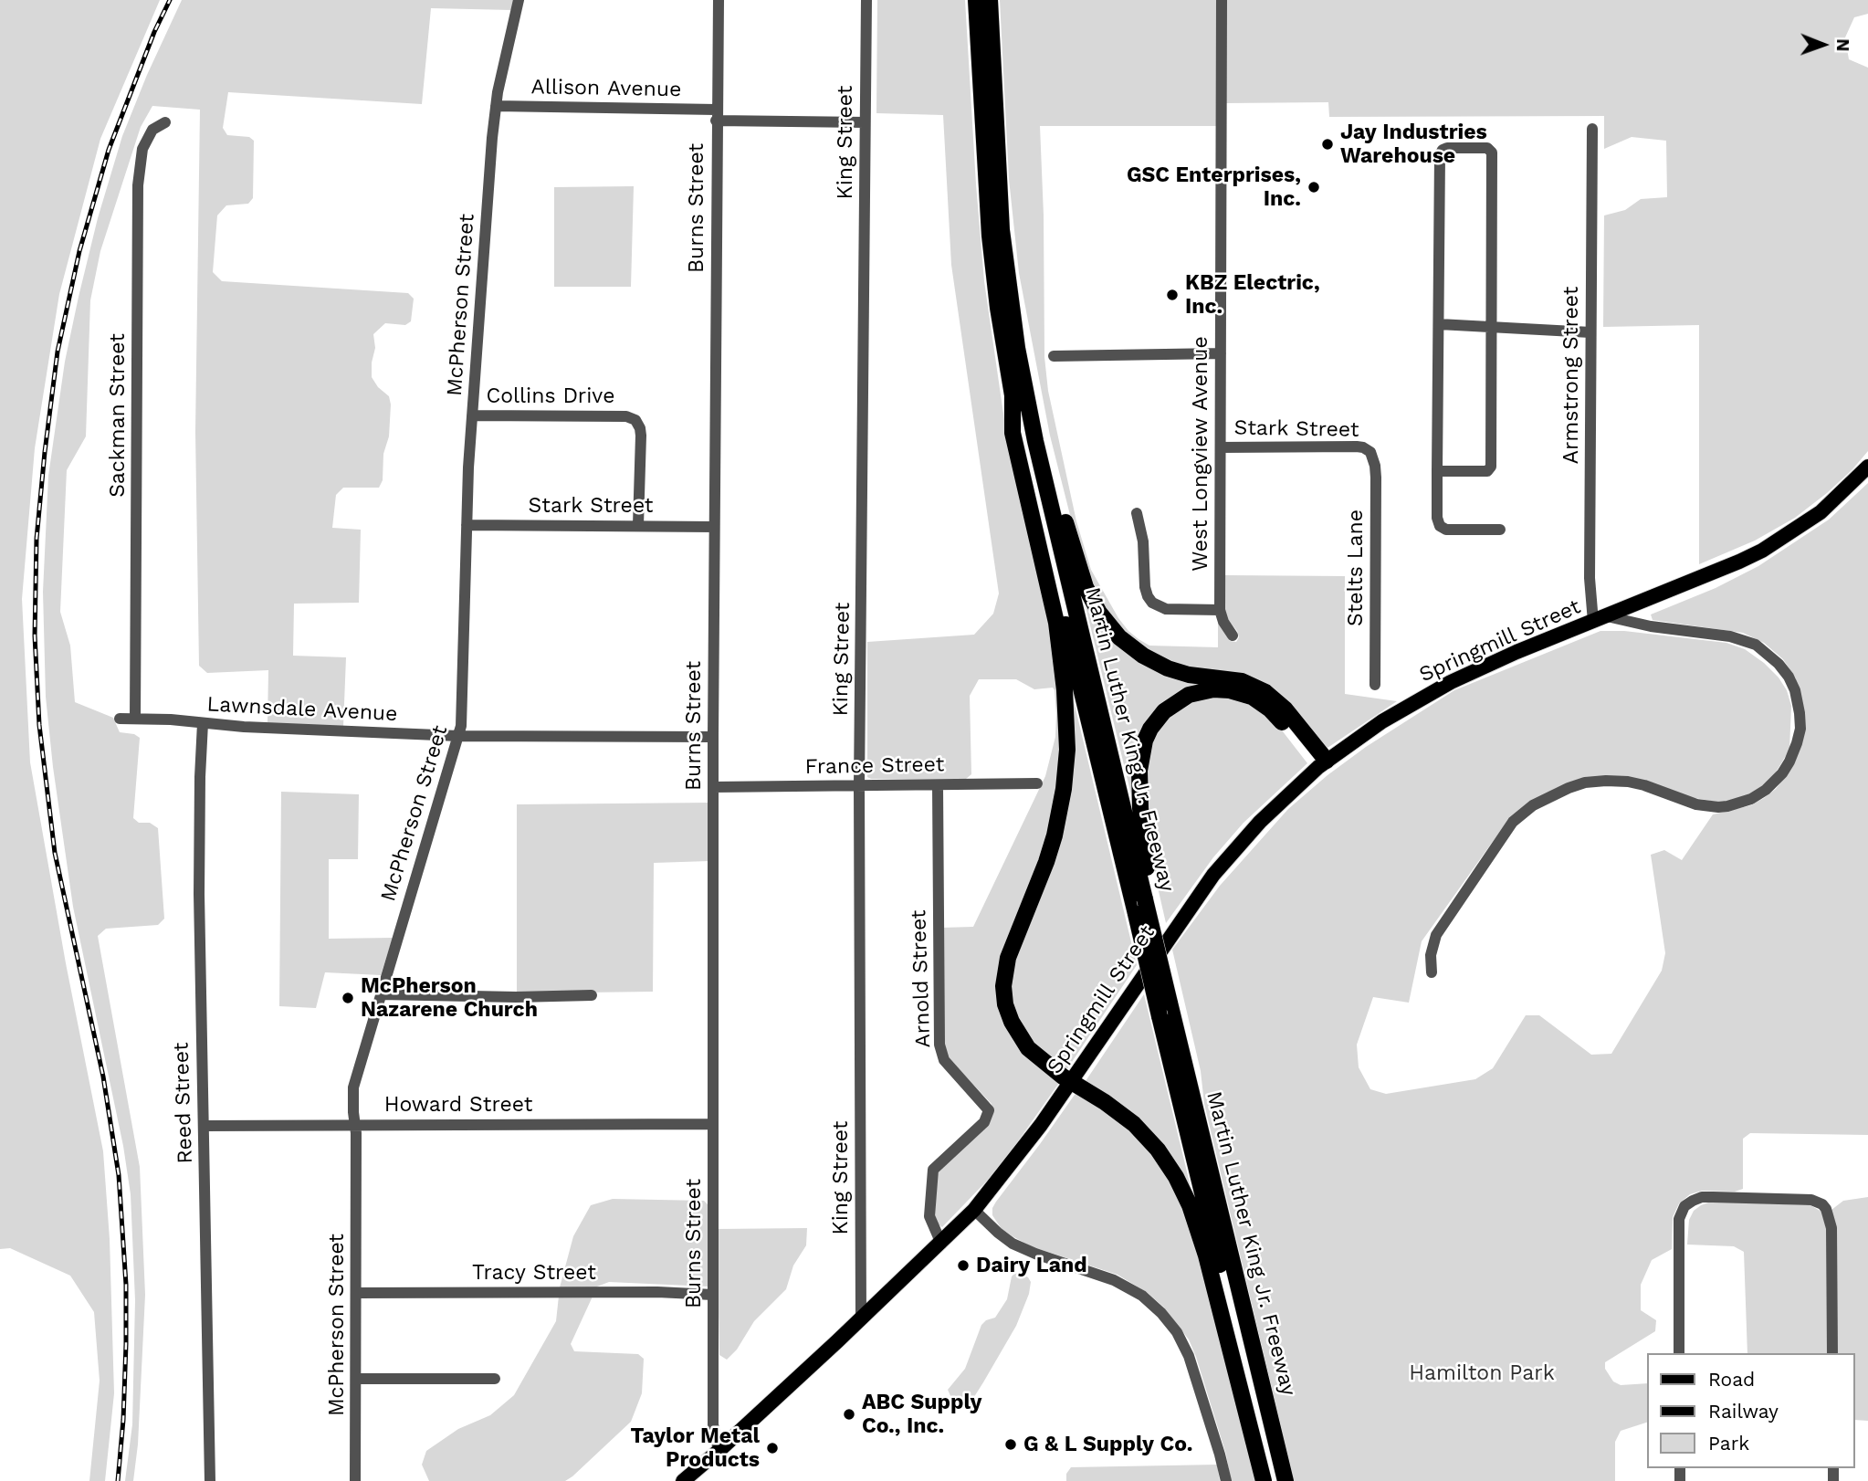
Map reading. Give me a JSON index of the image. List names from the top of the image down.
{
  "streets": {
    "highway": ["Martin Luther King Jr. Freeway"],
    "main road": ["Springmill Street"],
    "street": [
      "Allison Avenue",
      "King Street",
      "Burns Street",
      "McPherson Street",
      "Armstrong Street",
      "Collins Drive",
      "Sackman Street",
      "Stark Street",
      "West Longview Avenue",
      "Stelts Lane",
      "Lawnsdale Avenue",
      "France Street",
      "Arnold Street",
      "Reed Street",
      "Howard Street",
      "Tracy Street"
    ]
  },
  "crossings": [
    ["Allison Avenue", "King Street"],
    ["Allison Avenue", "Burns Street"],
    ["Allison Avenue", "McPherson Street"],
    ["King Street", "Springmill Street"],
    ["King Street", "France Street"],
    ["Burns Street", "Stark Street"],
    ["Burns Street", "Springmill Street"],
    ["Burns Street", "Lawnsdale Avenue"],
    ["Burns Street", "France Street"],
    ["Burns Street", "Howard Street"],
    ["Burns Street", "Tracy Street"],
    ["McPherson Street", "Collins Drive"],
    ["McPherson Street", "Stark Street"],
    ["McPherson Street", "Lawnsdale Avenue"],
    ["McPherson Street", "Howard Street"],
    ["McPherson Street", "Tracy Street"],
    ["Armstrong Street", "Springmill Street"],
    ["Collins Drive", "Stark Street"],
    ["Sackman Street", "Lawnsdale Avenue"],
    ["Stark Street", "West Longview Avenue"],
    ["Stark Street", "Stelts Lane"],
    ["Springmill Street", "Arnold Street"],
    ["Lawnsdale Avenue", "Reed Street"],
    ["France Street", "Arnold Street"],
    ["Reed Street", "Howard Street"]
  ],
  "parks": ["Hamilton Park"],
  "places": [
    "Jay Industries Warehouse",
    "GSC Enterprises, Inc.",
    "KBZ Electric, Inc.",
    "McPherson Nazarene Church",
    "Dairy Land",
    "ABC Supply Co., Inc.",
    "G & L Supply Co.",
    "Taylor Metal Products"
  ],
  "legend": ["Road", "Railway", "Park"],
  "north": "right"
}
